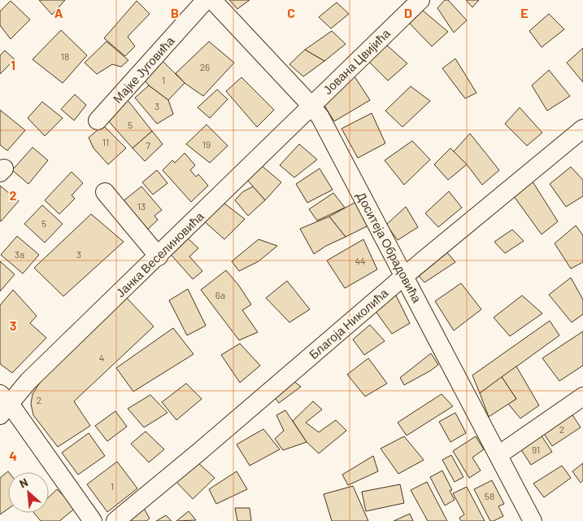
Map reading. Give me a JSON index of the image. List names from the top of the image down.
{
  "streets": {
    "street": [
      "Јована Цвијића",
      "Мајке Југовића",
      "Доситеја Обрадовића",
      "Јанка Веселиновића",
      "Благоја Николића"
    ]
  },
  "crossings": [
    ["Јована Цвијића", "Доситеја Обрадовића"],
    ["Јована Цвијића", "Јанка Веселиновића"],
    ["Доситеја Обрадовића", "Јанка Веселиновића"],
    ["Доситеја Обрадовића", "Благоја Николића"]
  ],
  "house_numbers": [
    "18",
    "26",
    "1",
    "3",
    "5",
    "11",
    "19",
    "7",
    "13",
    "5",
    "3a",
    "3",
    "44",
    "6a",
    "4",
    "2",
    "2",
    "91",
    "1",
    "58"
  ],
  "north": "top left",
  "grid": {
    "columns": [
      "A",
      "B",
      "C",
      "D",
      "E"
    ],
    "rows": [
      "1",
      "2",
      "3",
      "4"
    ]
  }
}
